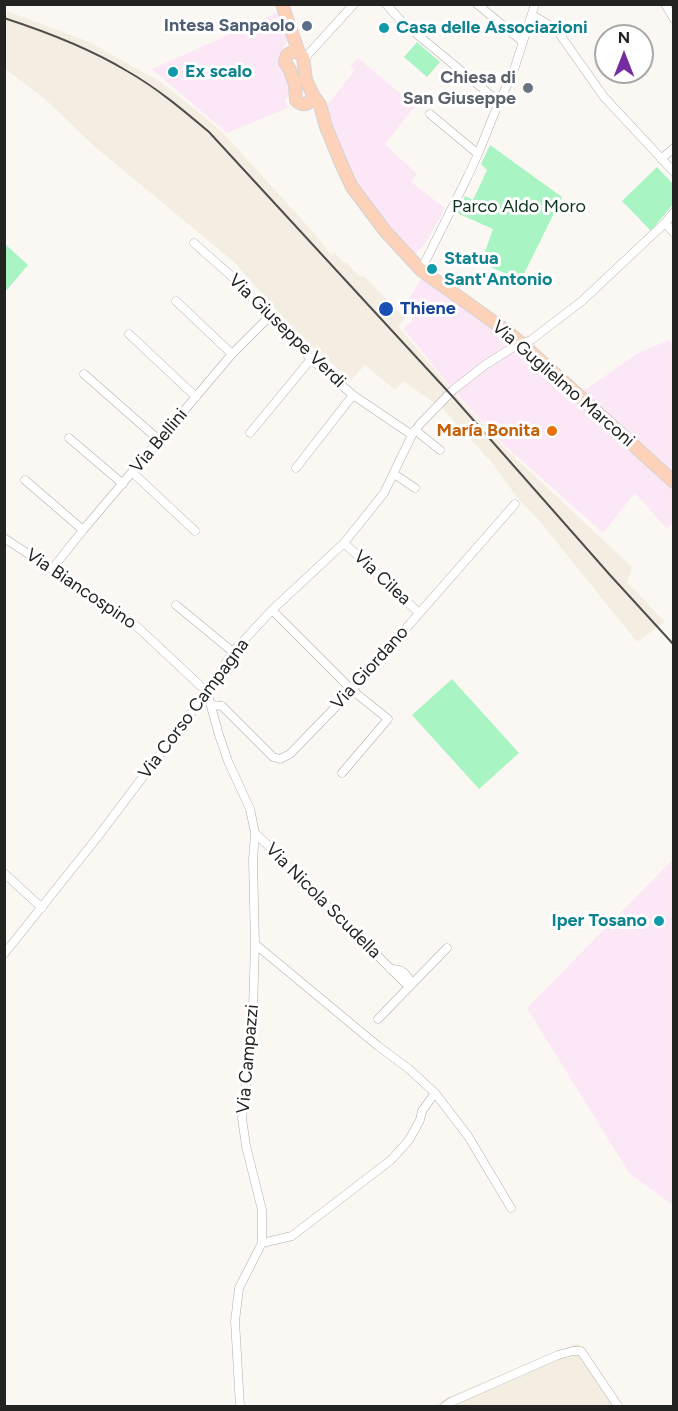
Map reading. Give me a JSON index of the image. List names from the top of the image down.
{
  "streets": {
    "main road": ["Via Guglielmo Marconi"],
    "street": [
      "Via Giuseppe Verdi",
      "Via Bellini",
      "Via Cilea",
      "Via Biancospino",
      "Via Giordano",
      "Via Corso Campagna",
      "Via Nicola Scudella",
      "Via Campazzi"
    ]
  },
  "crossings": [
    ["Via Giuseppe Verdi", "Via Bellini"],
    ["Via Giuseppe Verdi", "Via Corso Campagna"],
    ["Via Guglielmo Marconi", "Via Corso Campagna"],
    ["Via Bellini", "Via Biancospino"],
    ["Via Cilea", "Via Giordano"],
    ["Via Cilea", "Via Corso Campagna"],
    ["Via Biancospino", "Via Corso Campagna"],
    ["Via Biancospino", "Via Campazzi"],
    ["Via Giordano", "Via Campazzi"],
    ["Via Corso Campagna", "Via Campazzi"],
    ["Via Nicola Scudella", "Via Campazzi"]
  ],
  "parks": ["Parco Aldo Moro"],
  "places": [
    "Intesa Sanpaolo",
    "Casa delle Associazioni",
    "Ex scalo",
    "Chiesa di San Giuseppe",
    "Statua Sant'Antonio",
    "Thiene",
    "María Bonita",
    "Iper Tosano"
  ],
  "north": "top"
}
